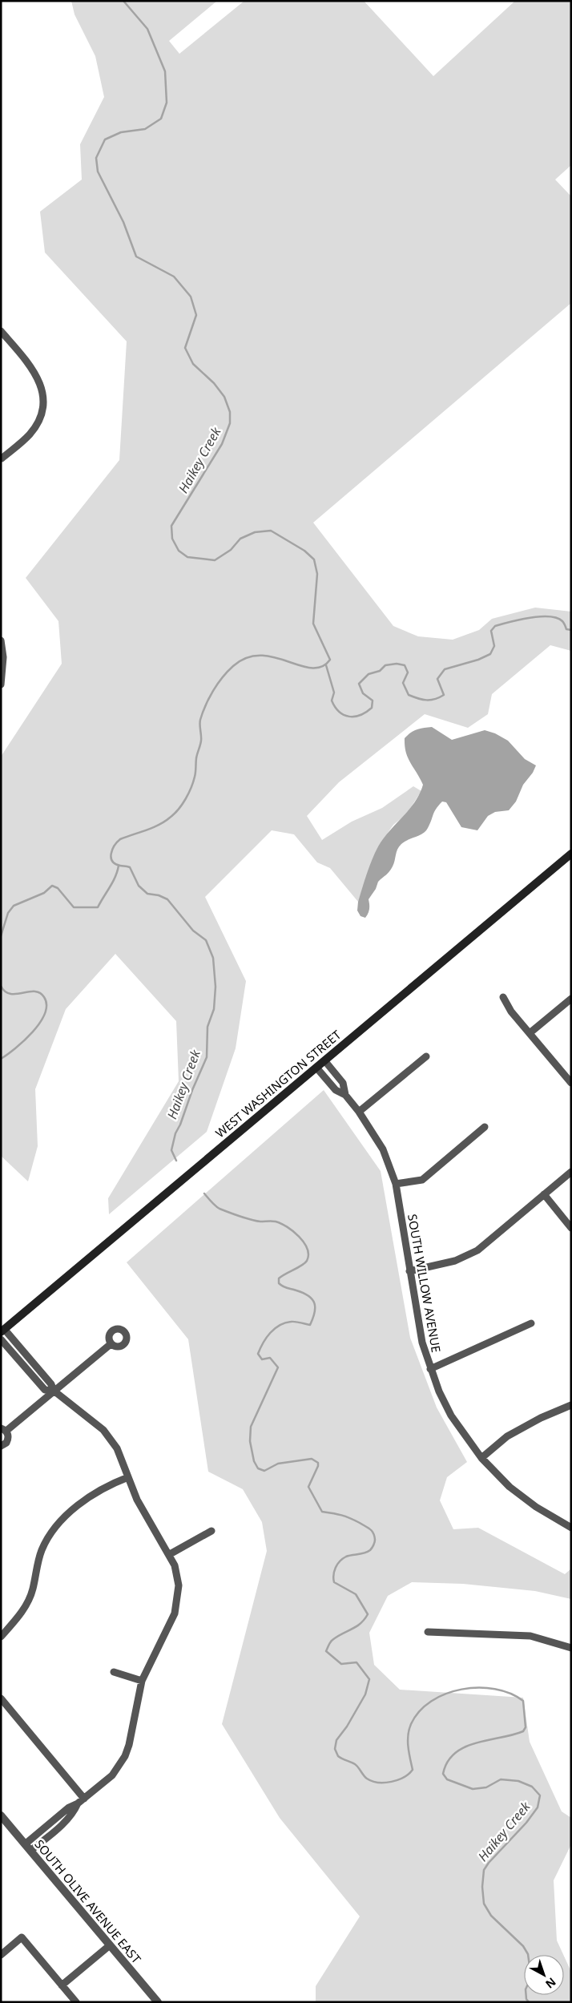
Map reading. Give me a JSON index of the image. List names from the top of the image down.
{
  "streets": {
    "main road": ["WEST WASHINGTON STREET"],
    "street": ["SOUTH WILLOW AVENUE", "SOUTH OLIVE AVENUE EAST"]
  },
  "crossings": [
    ["WEST WASHINGTON STREET", "SOUTH WILLOW AVENUE"]
  ],
  "water": ["Haikey Creek"],
  "north": "bottom right"
}
